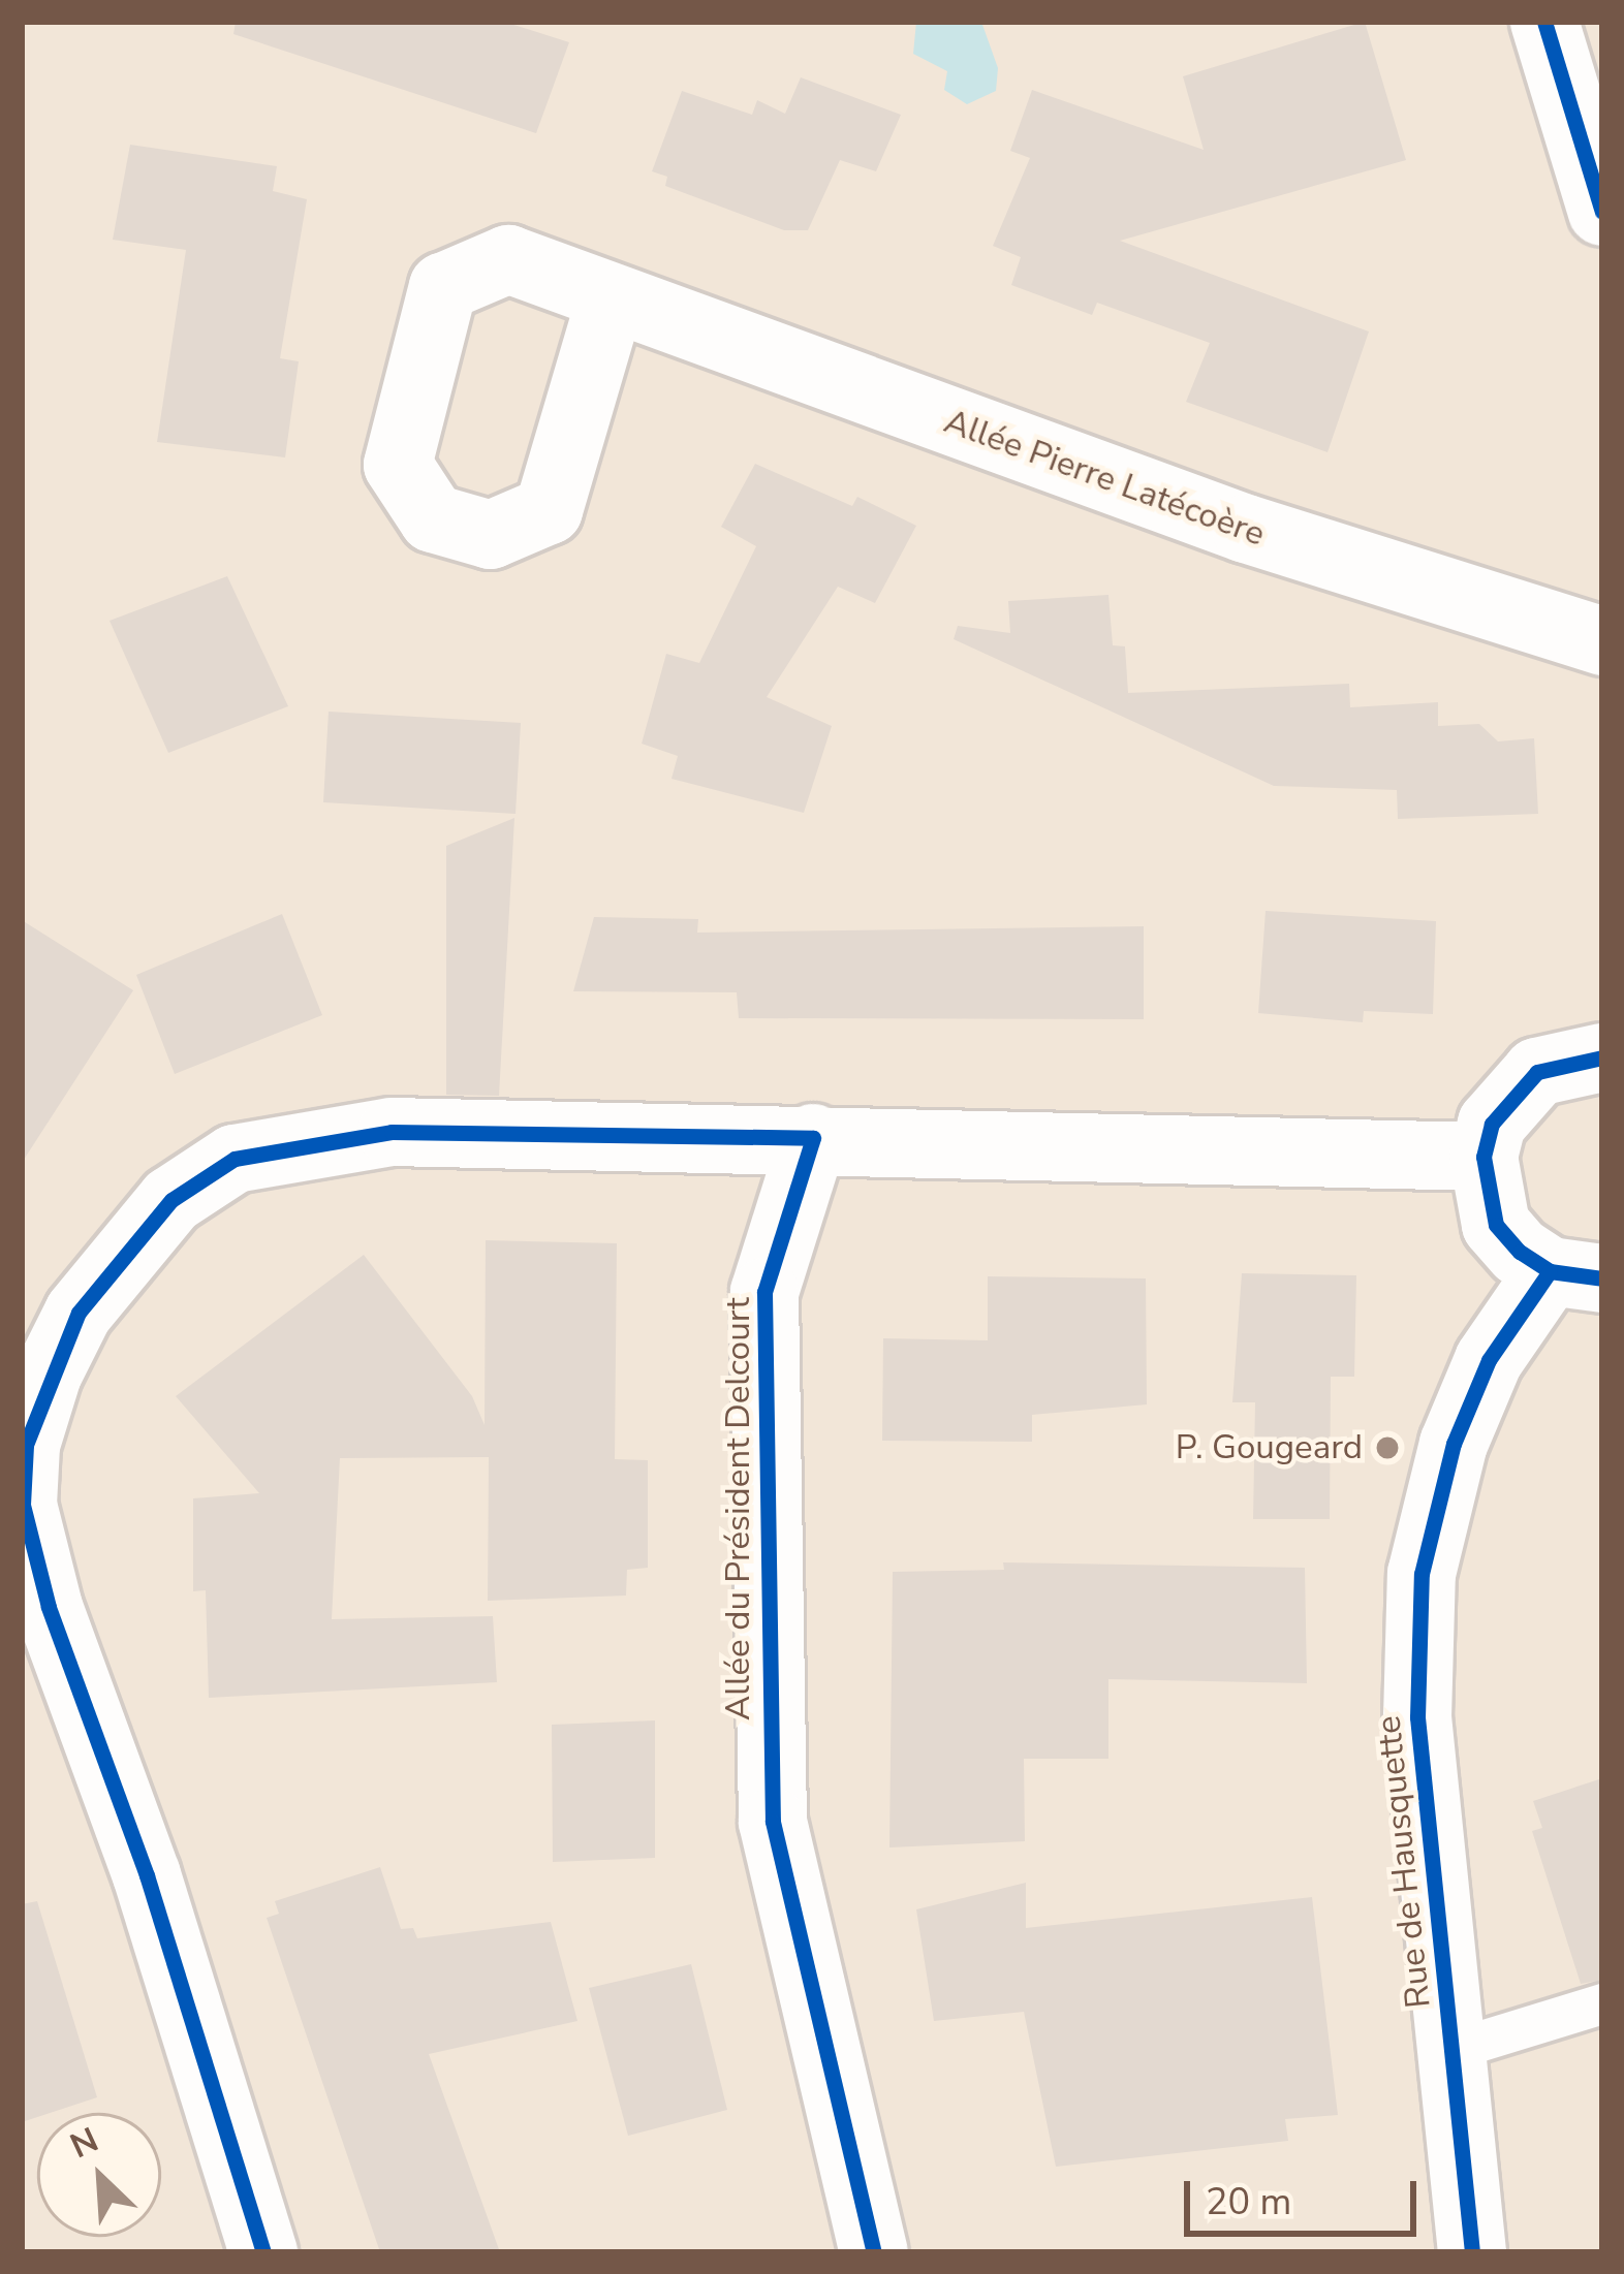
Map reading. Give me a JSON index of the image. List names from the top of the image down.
{
  "streets": {
    "street": ["Allée Pierre Latécoère", "Allée du Président Delcourt", "Rue de Hausquette"]
  },
  "places": ["P. Gougeard"],
  "scale_bar": "20 m",
  "north": "top left"
}
